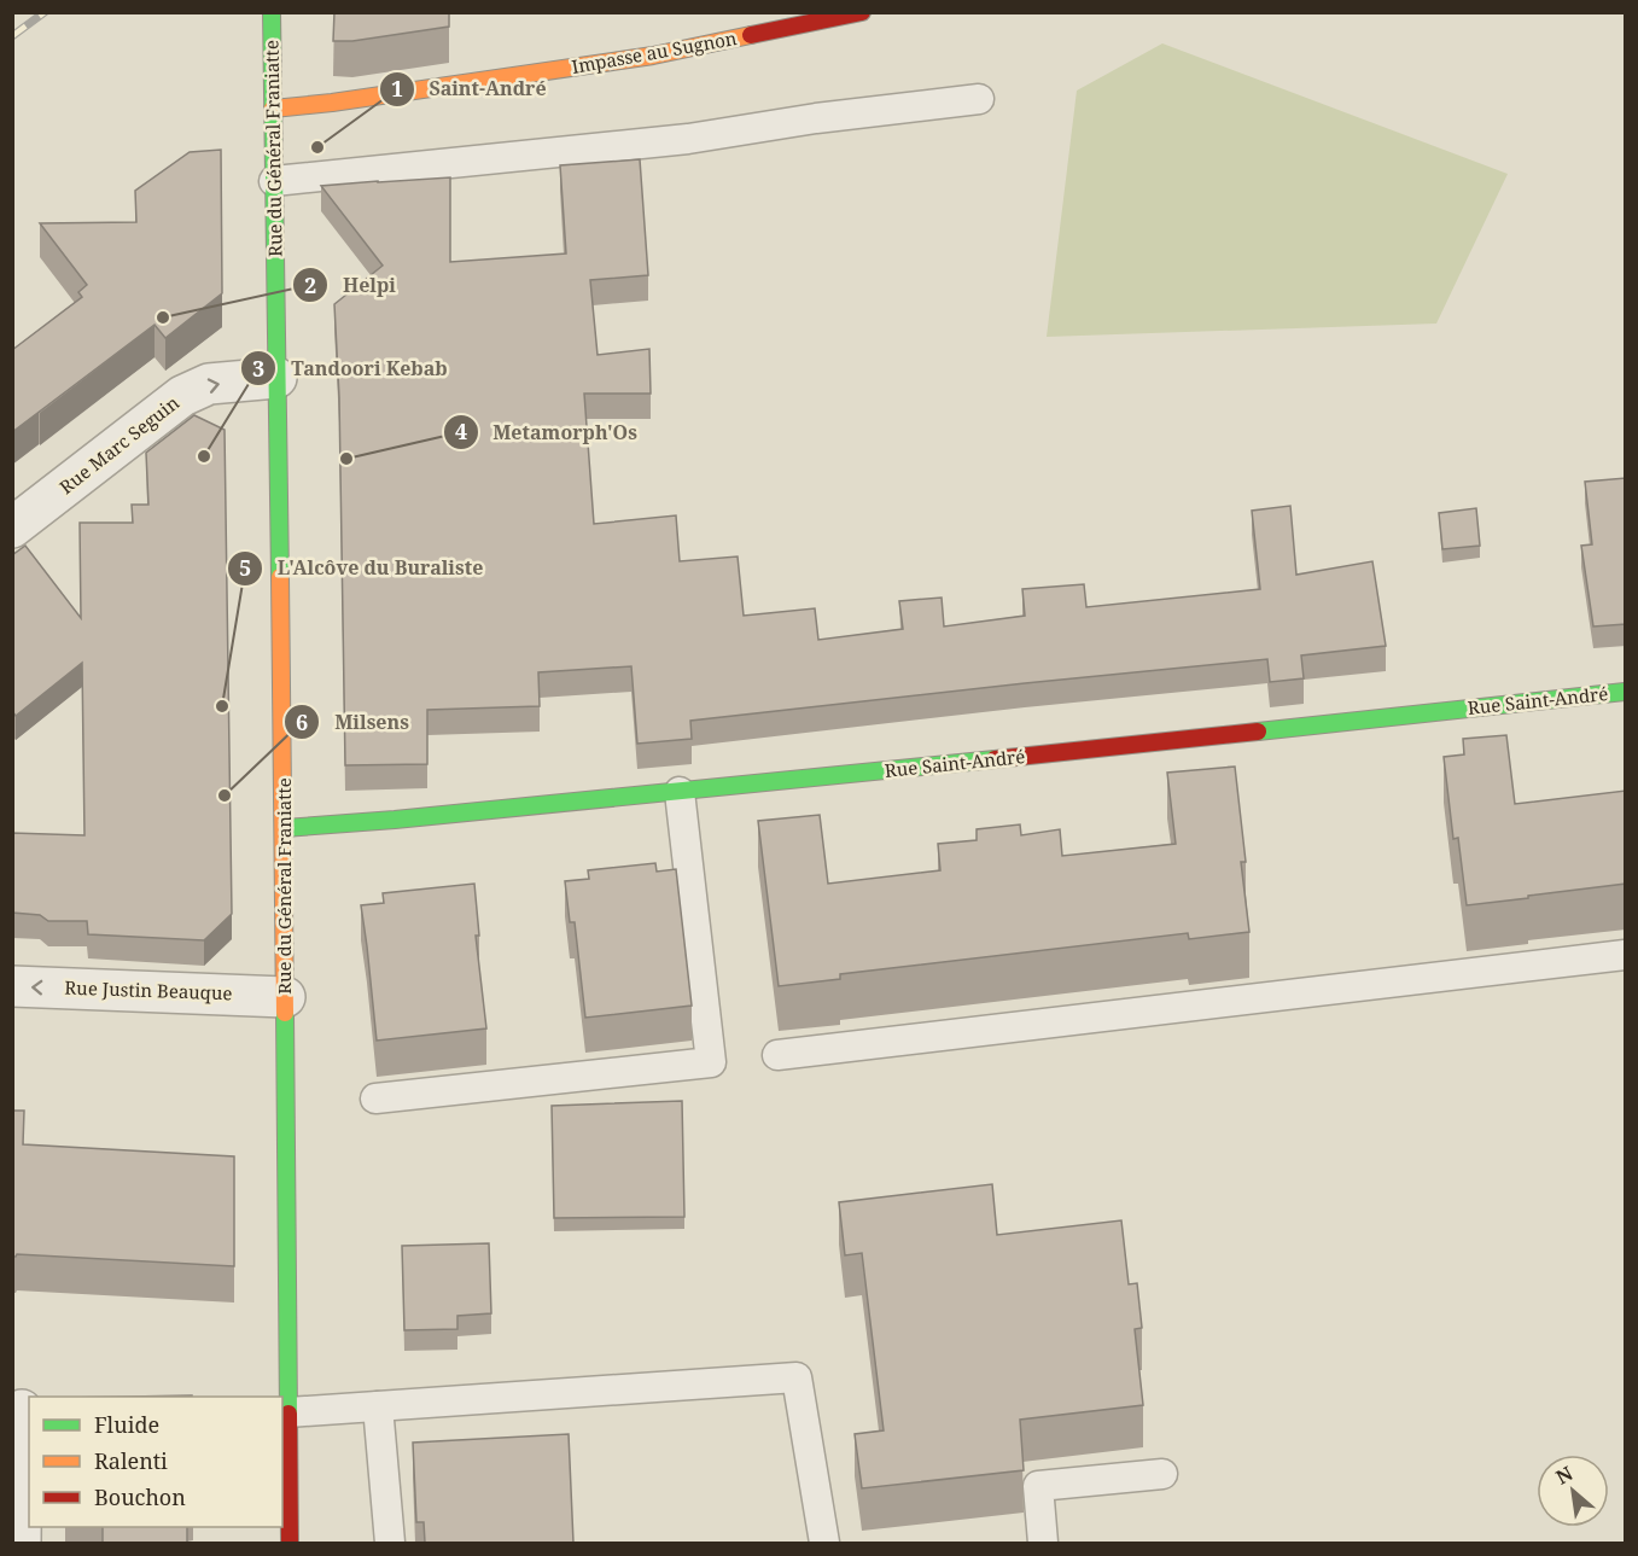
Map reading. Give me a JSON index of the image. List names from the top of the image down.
{
  "streets": {
    "street": [
      "Impasse au Sugnon",
      "Rue du Général Franiatte",
      "Rue Marc Seguin",
      "Rue Saint-André",
      "Rue Justin Beauque"
    ]
  },
  "crossings": [
    ["Impasse au Sugnon", "Rue du Général Franiatte"],
    ["Rue du Général Franiatte", "Rue Marc Seguin"],
    ["Rue du Général Franiatte", "Rue Saint-André"],
    ["Rue du Général Franiatte", "Rue Justin Beauque"]
  ],
  "one_way": ["Rue Marc Seguin", "Rue Justin Beauque"],
  "places": [
    "Saint-André",
    "Helpi",
    "Tandoori Kebab",
    "Metamorph'Os",
    "L'Alcôve du Buraliste",
    "Milsens"
  ],
  "legend": ["Fluide", "Ralenti", "Bouchon"],
  "north": "top left"
}
